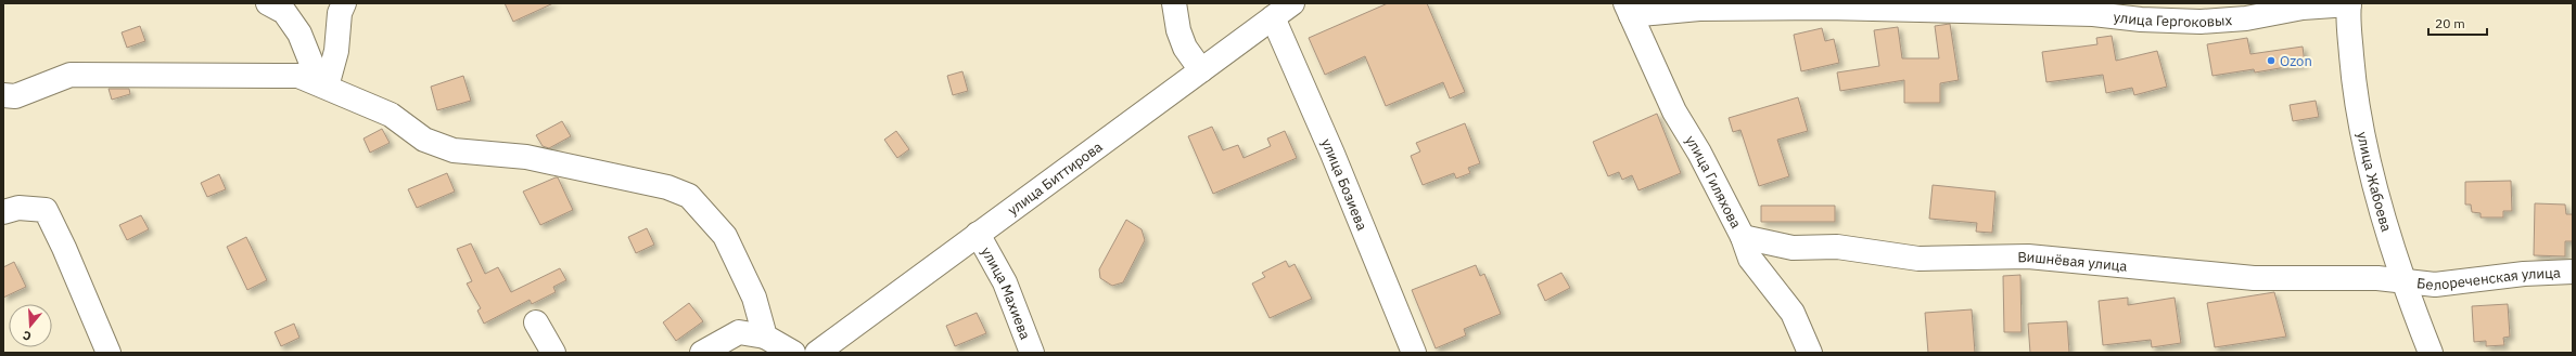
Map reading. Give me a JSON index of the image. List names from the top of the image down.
{
  "streets": {
    "street": [
      "улица Гергоковых",
      "улица Биттирова",
      "улица Жабоева",
      "улица Гиляхова",
      "улица Бозиева",
      "Вишнёвая улица",
      "Белореченская улица",
      "улица Махиева"
    ]
  },
  "crossings": [
    ["улица Гергоковых", "улица Жабоева"],
    ["улица Гергоковых", "улица Гиляхова"],
    ["улица Биттирова", "улица Бозиева"],
    ["улица Биттирова", "улица Махиева"],
    ["улица Жабоева", "Вишнёвая улица"],
    ["улица Жабоева", "Белореченская улица"],
    ["улица Гиляхова", "Вишнёвая улица"],
    ["Вишнёвая улица", "Белореченская улица"]
  ],
  "places": ["Ozon"],
  "scale_bar": "20 m",
  "north": "bottom"
}
